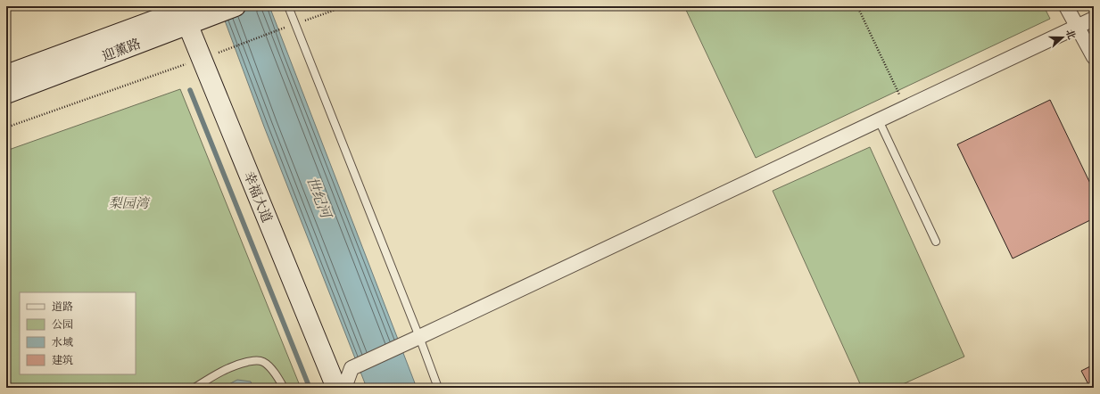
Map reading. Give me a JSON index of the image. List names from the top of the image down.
{
  "streets": {
    "street": ["迎薰路", "幸福大道"]
  },
  "crossings": [
    ["迎薰路", "幸福大道"]
  ],
  "water": ["世纪河"],
  "parks": ["梨园湾"],
  "legend": [
    "道路",
    "公园",
    "水域",
    "建筑"
  ],
  "north": "right"
}
